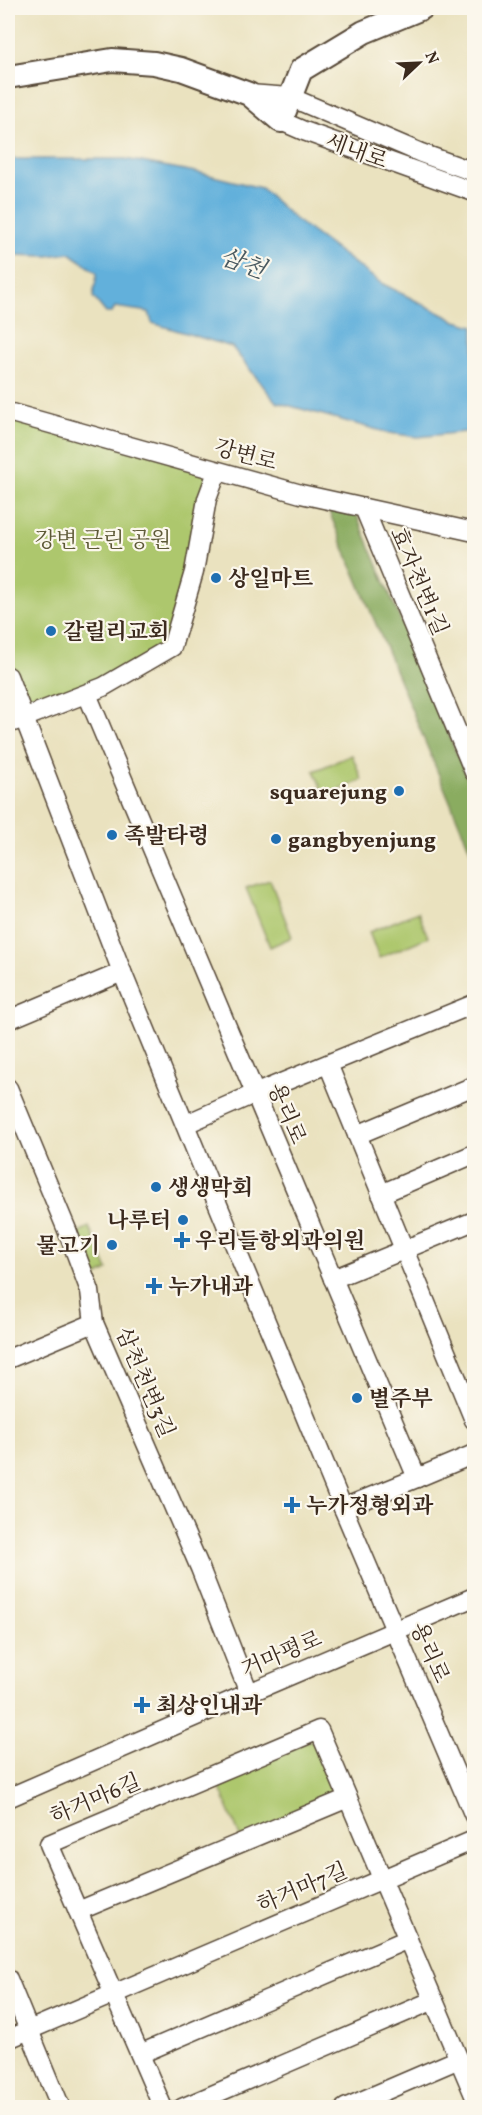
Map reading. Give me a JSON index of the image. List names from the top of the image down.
{
  "streets": {
    "main road": ["세내로"],
    "street": [
      "강변로",
      "효자천변1길",
      "용리로",
      "삼천천변3길",
      "거마평로",
      "하거마6길",
      "하거마7길"
    ]
  },
  "crossings": [
    ["강변로", "효자천변1길"],
    ["용리로", "거마평로"],
    ["삼천천변3길", "거마평로"],
    ["하거마6길", "하거마7길"]
  ],
  "water": ["삼천"],
  "parks": ["강변 근린 공원"],
  "places": {
    "other": [
      "상일마트",
      "갈릴리교회",
      "squarejung",
      "족발타령",
      "gangbyenjung",
      "생생막회",
      "나루터",
      "물고기",
      "별주부"
    ],
    "health": [
      "우리들항외과의원",
      "누가내과",
      "누가정형외과",
      "최상인내과"
    ]
  },
  "north": "top right"
}
